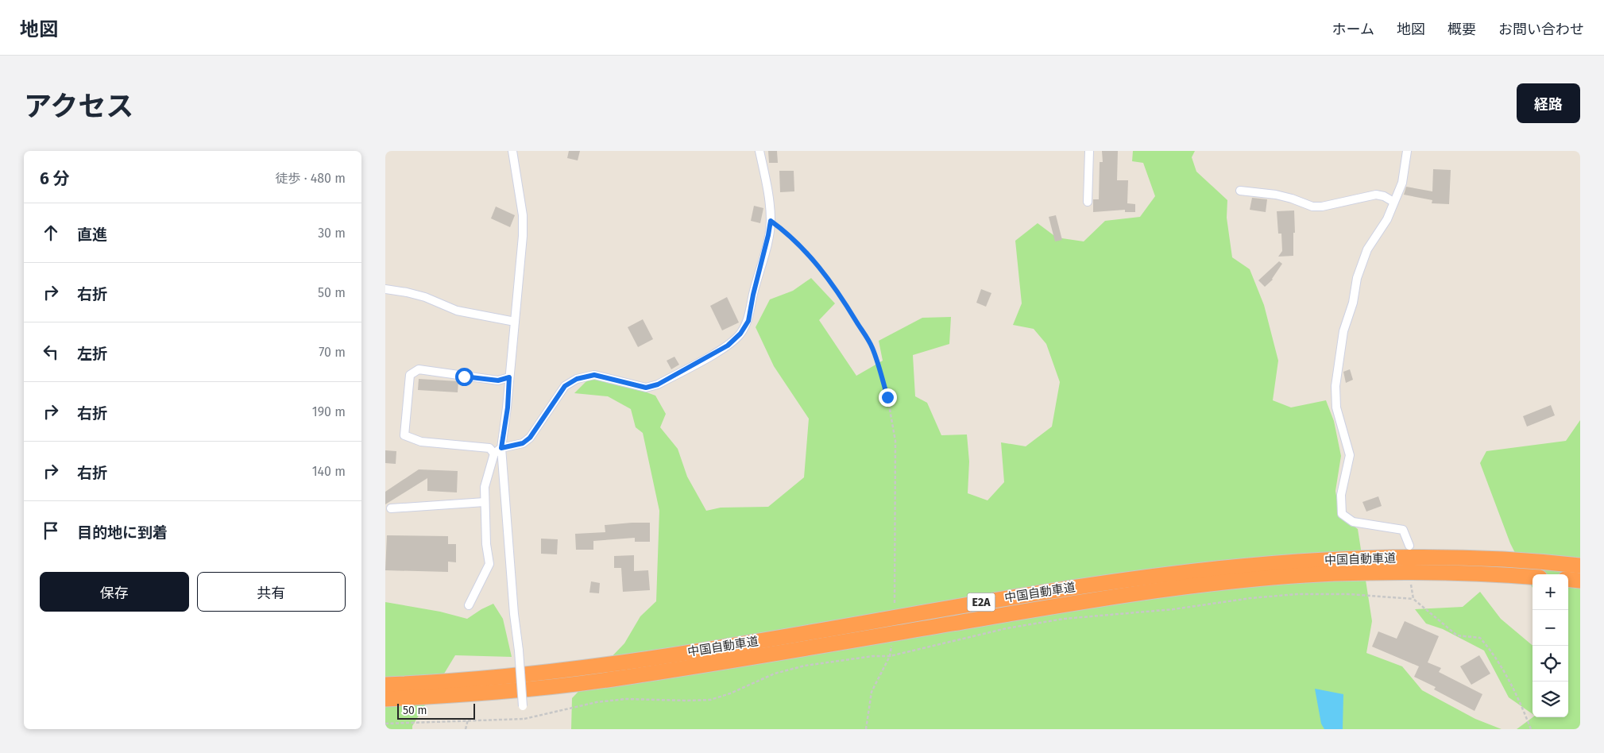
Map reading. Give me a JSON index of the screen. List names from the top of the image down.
{
  "streets": {
    "highway": ["中国自動車道", "E2A"]
  },
  "scale_bar": "50 m",
  "page": {
    "header": "地図",
    "nav": [
      "ホーム",
      "地図",
      "概要",
      "お問い合わせ"
    ],
    "title": "アクセス",
    "buttons": [
      "経路",
      ["保存", "共有"]
    ],
    "heading": ["6 分", "徒歩 · 480 m"],
    "list": [
      ["直進", "30 m"],
      ["右折", "50 m"],
      ["左折", "70 m"],
      ["右折", "190 m"],
      ["右折", "140 m"],
      "目的地に到着"
    ],
    "map_buttons": ["+", "−"],
    "scale": "50 m"
  }
}
